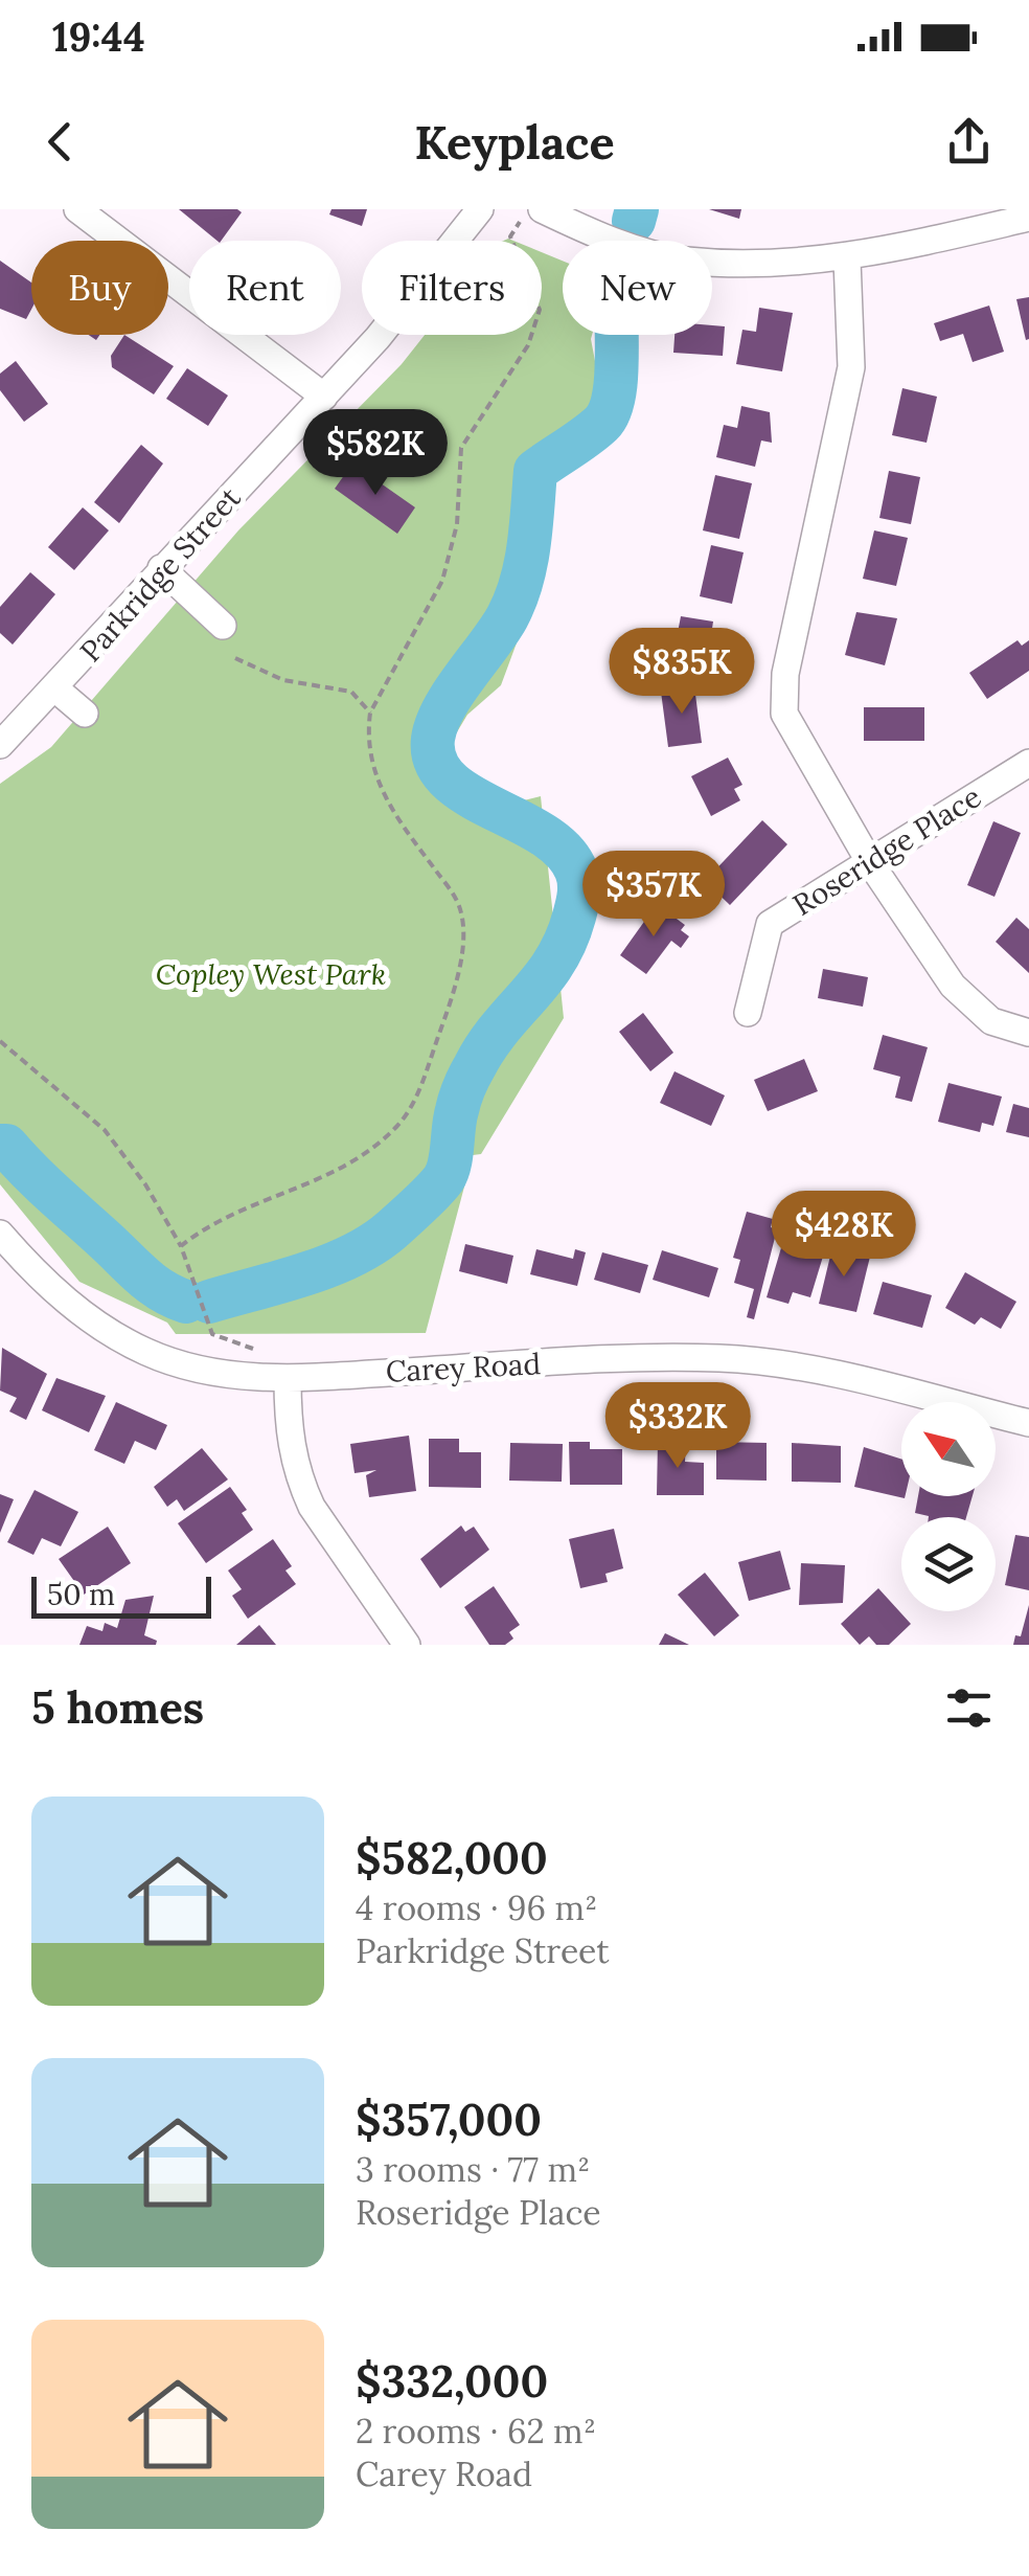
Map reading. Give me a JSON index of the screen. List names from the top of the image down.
{
  "streets": {
    "street": ["Parkridge Street", "Roseridge Place", "Carey Road"]
  },
  "parks": ["Copley West Park"],
  "scale_bar": "50 m",
  "north": "top left",
  "page": {
    "status": "19:44",
    "header": "Keyplace",
    "chip": [
      "Buy",
      "Rent",
      "Filters",
      "New"
    ],
    "price": [
      "$582K",
      "$835K",
      "$357K",
      "$428K",
      "$332K"
    ],
    "scale": "50 m",
    "heading": "5 homes",
    "list": [
      {
        "name": "$582,000",
        "note": "4 rooms · 96 m² · Parkridge Street"
      },
      {
        "name": "$357,000",
        "note": "3 rooms · 77 m² · Roseridge Place"
      },
      {
        "name": "$332,000",
        "note": "2 rooms · 62 m² · Carey Road"
      }
    ]
  }
}
